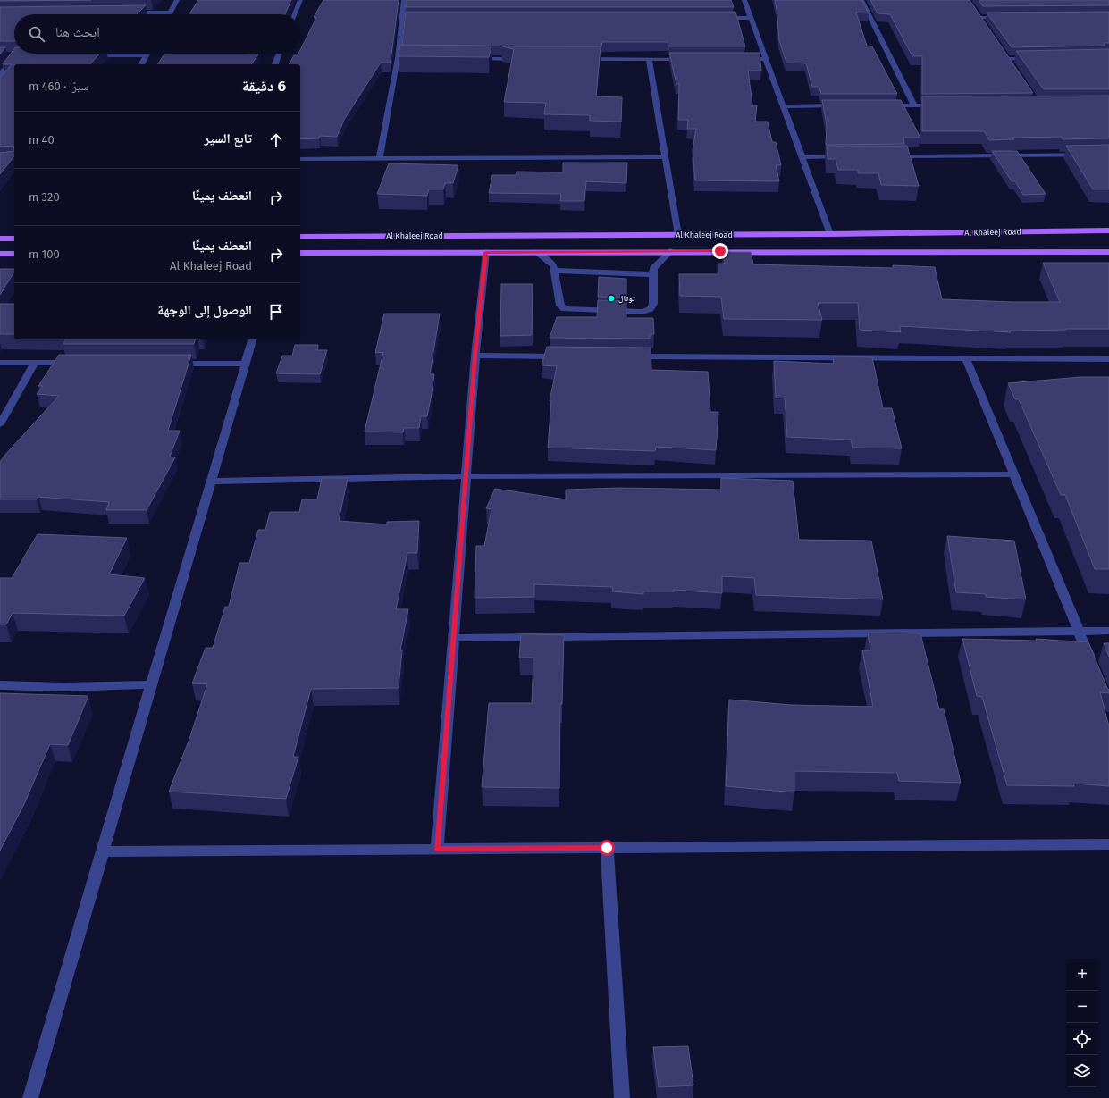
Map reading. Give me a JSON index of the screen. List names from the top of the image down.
{
  "streets": {
    "main road": ["Al Khaleej Road"]
  },
  "places": ["توتال"],
  "page": {
    "search": "ابحث هنا",
    "heading": ["6 دقيقة", "سيرًا · 460 m"],
    "list": [
      ["تابع السير", "40 m"],
      ["انعطف يمينًا", "320 m"],
      ["انعطف يمينًا", "Al Khaleej Road", "100 m"],
      "الوصول إلى الوجهة"
    ],
    "map_buttons": ["+", "−"]
  }
}
